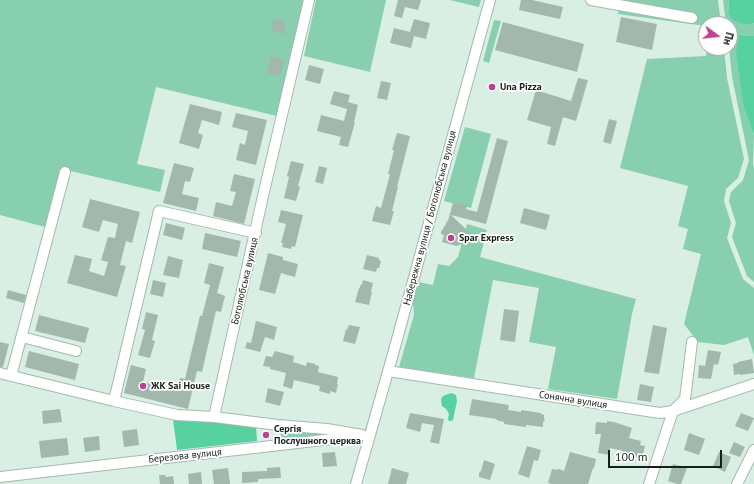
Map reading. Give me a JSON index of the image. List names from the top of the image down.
{
  "streets": {
    "street": [
      "Набережна вулиця / Боголюбська вулиця",
      "Боголюбська вулиця",
      "Сонячна вулиця",
      "Березова вулиця"
    ]
  },
  "crossings": [
    ["Набережна вулиця / Боголюбська вулиця", "Сонячна вулиця"],
    ["Набережна вулиця / Боголюбська вулиця", "Березова вулиця"]
  ],
  "places": [
    "Una Pizza",
    "Spar Express",
    "ЖК Sai House",
    "Сергія Послушного церква"
  ],
  "scale_bar": "100 m",
  "north": "right"
}
